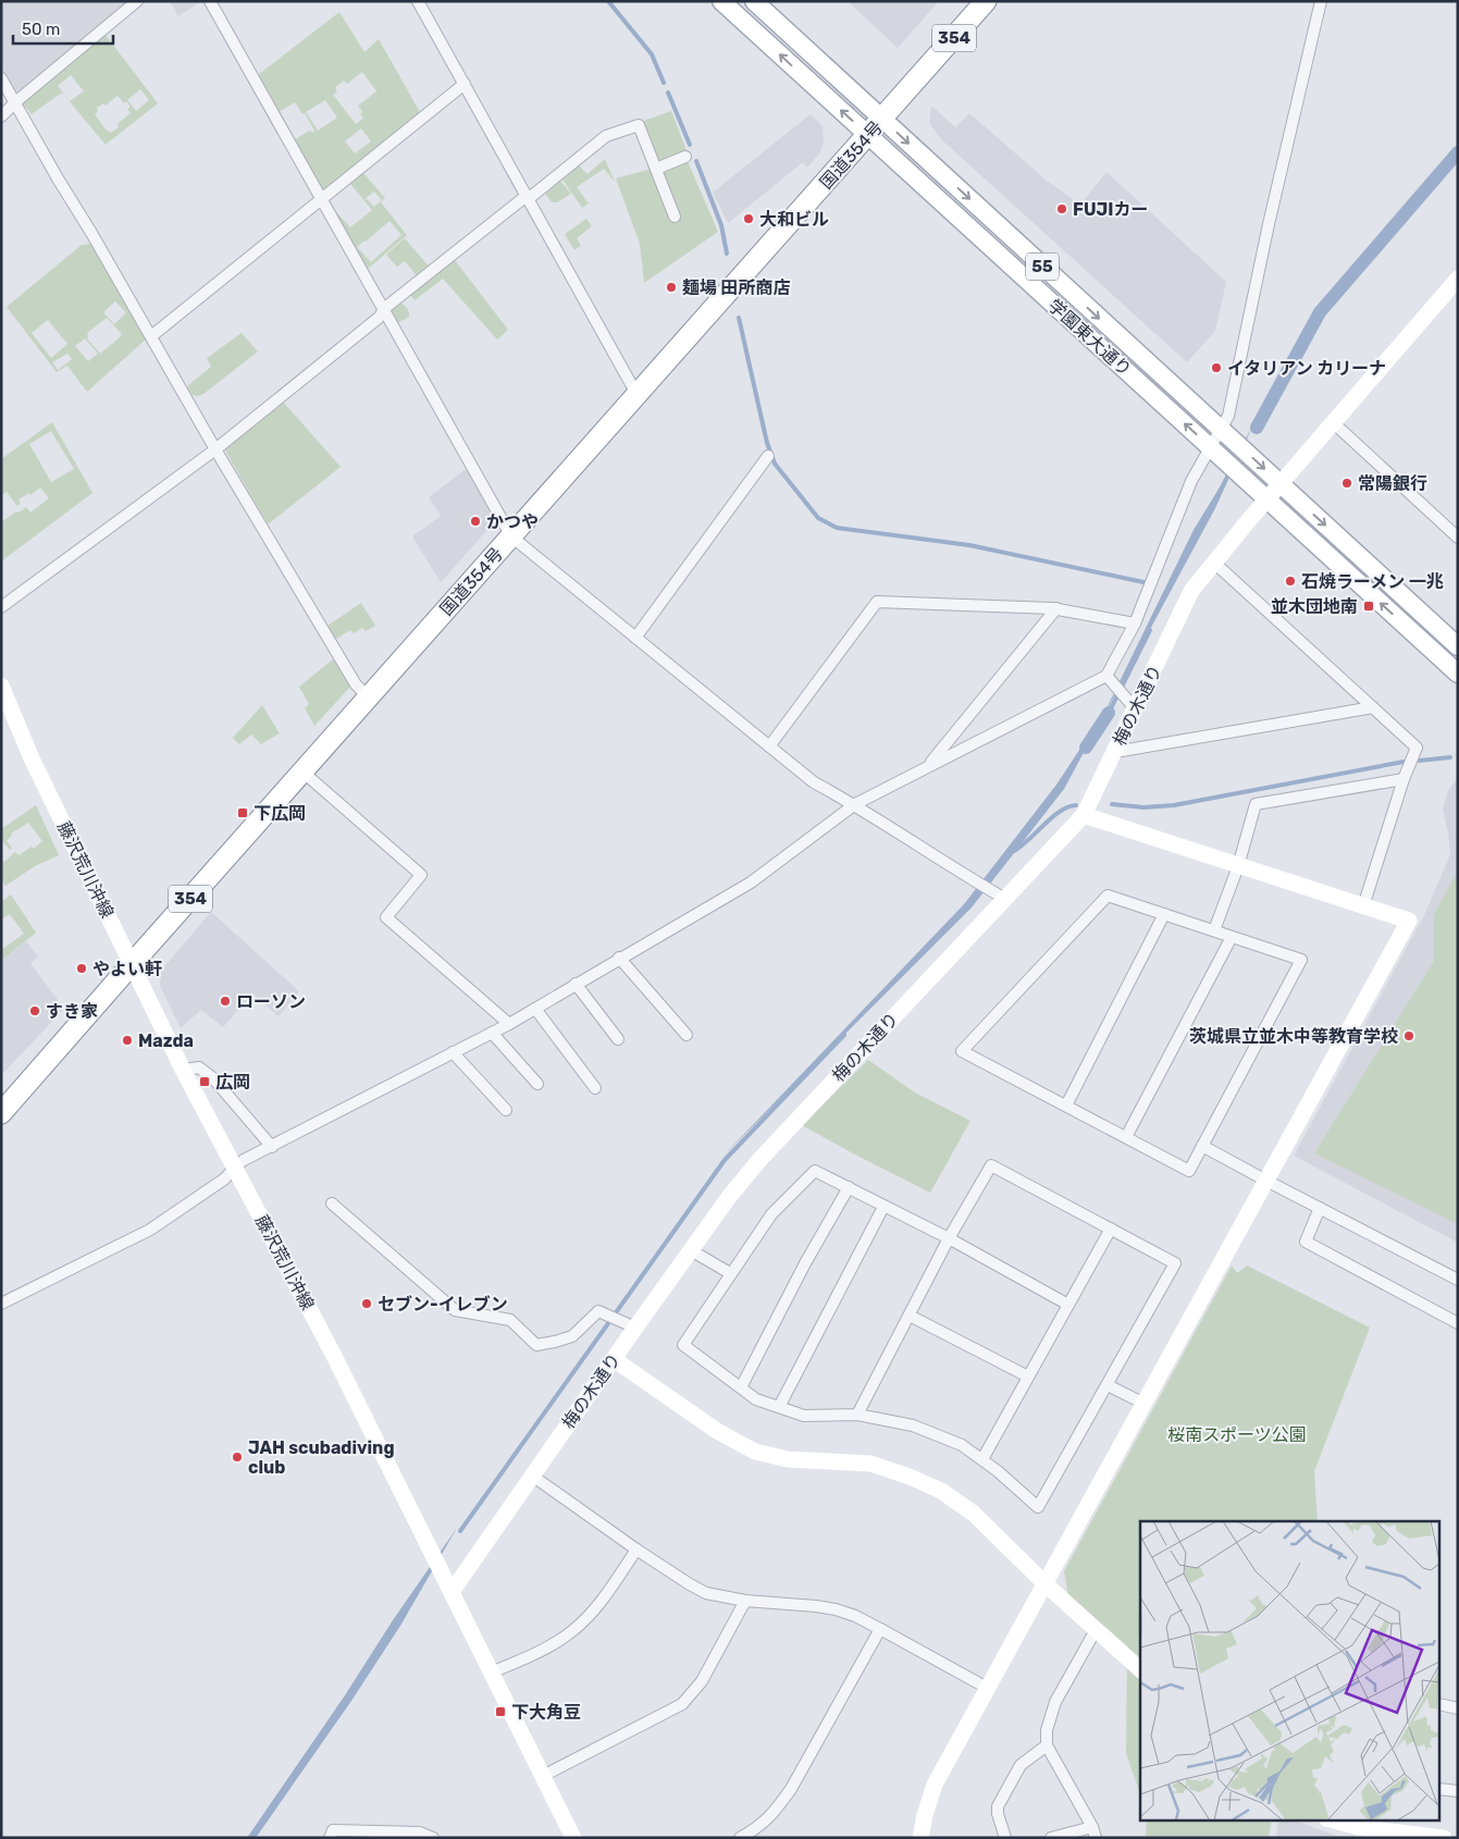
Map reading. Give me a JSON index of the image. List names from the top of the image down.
{
  "streets": {
    "highway": ["354", "国道354号"],
    "main road": ["55", "学園東大通り"],
    "street": ["梅の木通り", "藤沢荒川沖線"]
  },
  "crossings": [
    ["国道354号", "学園東大通り"],
    ["国道354号", "藤沢荒川沖線"],
    ["学園東大通り", "梅の木通り"],
    ["梅の木通り", "藤沢荒川沖線"]
  ],
  "parks": ["桜南スポーツ公園"],
  "places": {
    "other": [
      "FUJIカー",
      "大和ビル",
      "麺場 田所商店",
      "イタリアン カリーナ",
      "常陽銀行",
      "かつや",
      "石焼ラーメン 一兆",
      "やよい軒",
      "ローソン",
      "すき家",
      "茨城県立並木中等教育学校",
      "Mazda",
      "セブン-イレブン",
      "JAH scubadiving club"
    ],
    "transit": [
      "並木団地南",
      "下広岡",
      "広岡",
      "下大角豆"
    ]
  },
  "scale_bar": "50 m"
}
